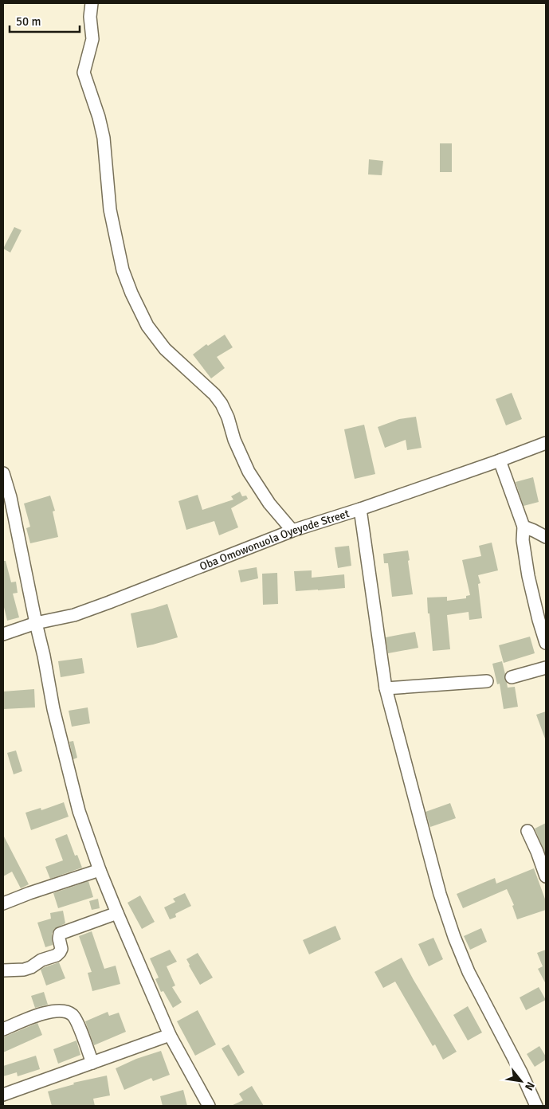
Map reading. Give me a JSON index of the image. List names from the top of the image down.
{
  "streets": {
    "street": ["Oba Omowonuola Oyeyode Street"]
  },
  "scale_bar": "50 m",
  "north": "bottom right"
}
